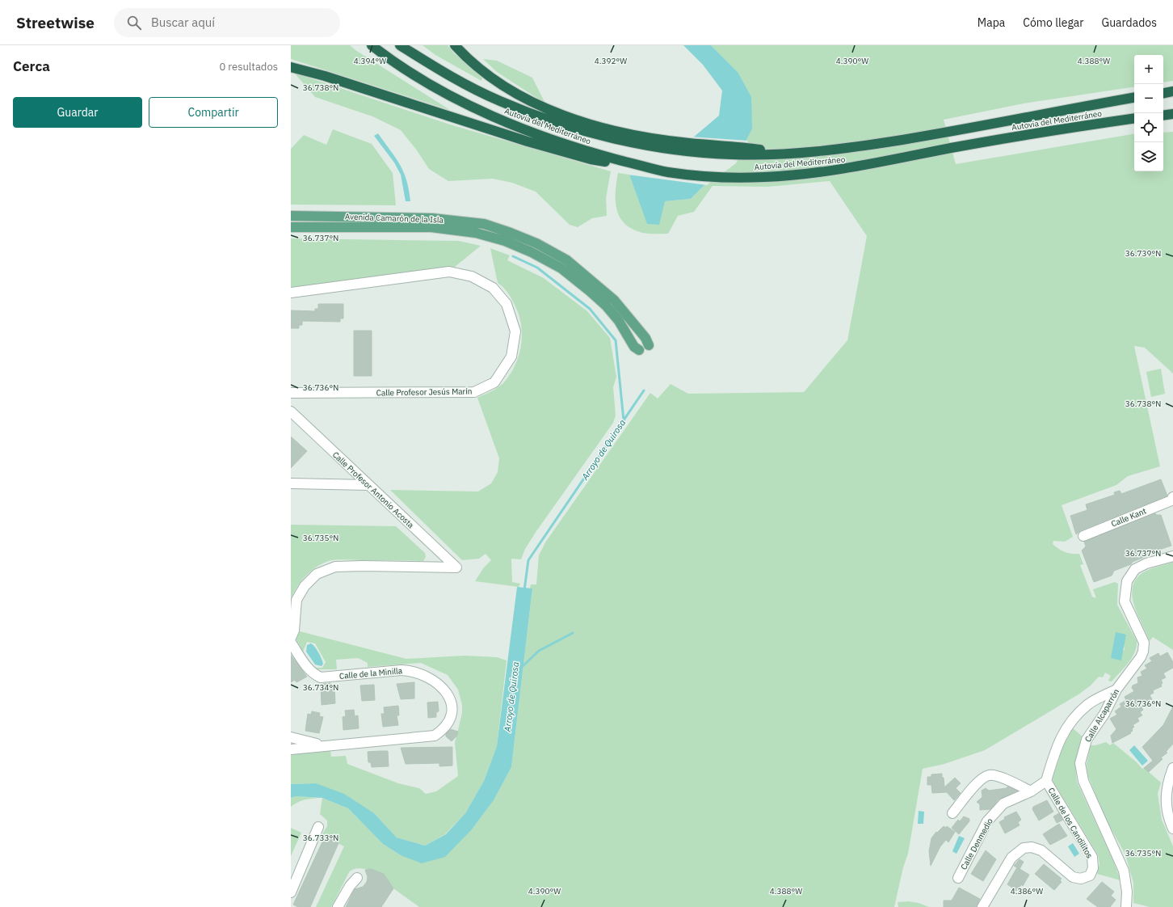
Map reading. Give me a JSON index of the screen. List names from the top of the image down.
{
  "streets": {
    "highway": ["Autovía del Mediterráneo"],
    "main road": ["Avenida Camarón de la Isla"],
    "street": [
      "Calle Profesor Jesús Marín",
      "Calle Profesor Antonio Acosta",
      "Calle Kant",
      "Calle de la Minilla",
      "Calle Alcaparrón",
      "Calle de los Candilitos",
      "Calle Denmedio"
    ]
  },
  "crossings": [
    ["Calle Alcaparrón", "Calle de los Candilitos"],
    ["Calle de los Candilitos", "Calle Denmedio"]
  ],
  "water": ["Arroyo de Quirosa"],
  "page": {
    "header": "Streetwise",
    "search": "Buscar aquí",
    "nav": ["Mapa", "Cómo llegar", "Guardados"],
    "heading": ["Cerca", "0 resultados"],
    "map_buttons": ["+", "−"],
    "buttons": ["Guardar", "Compartir"]
  },
  "coordinates": [
    "4.394°W",
    "4.392°W",
    "4.390°W",
    "4.388°W",
    "36.738°N",
    "36.737°N",
    "36.739°N",
    "36.736°N",
    "36.735°N",
    "36.734°N",
    "36.733°N",
    "4.386°W"
  ]
}
